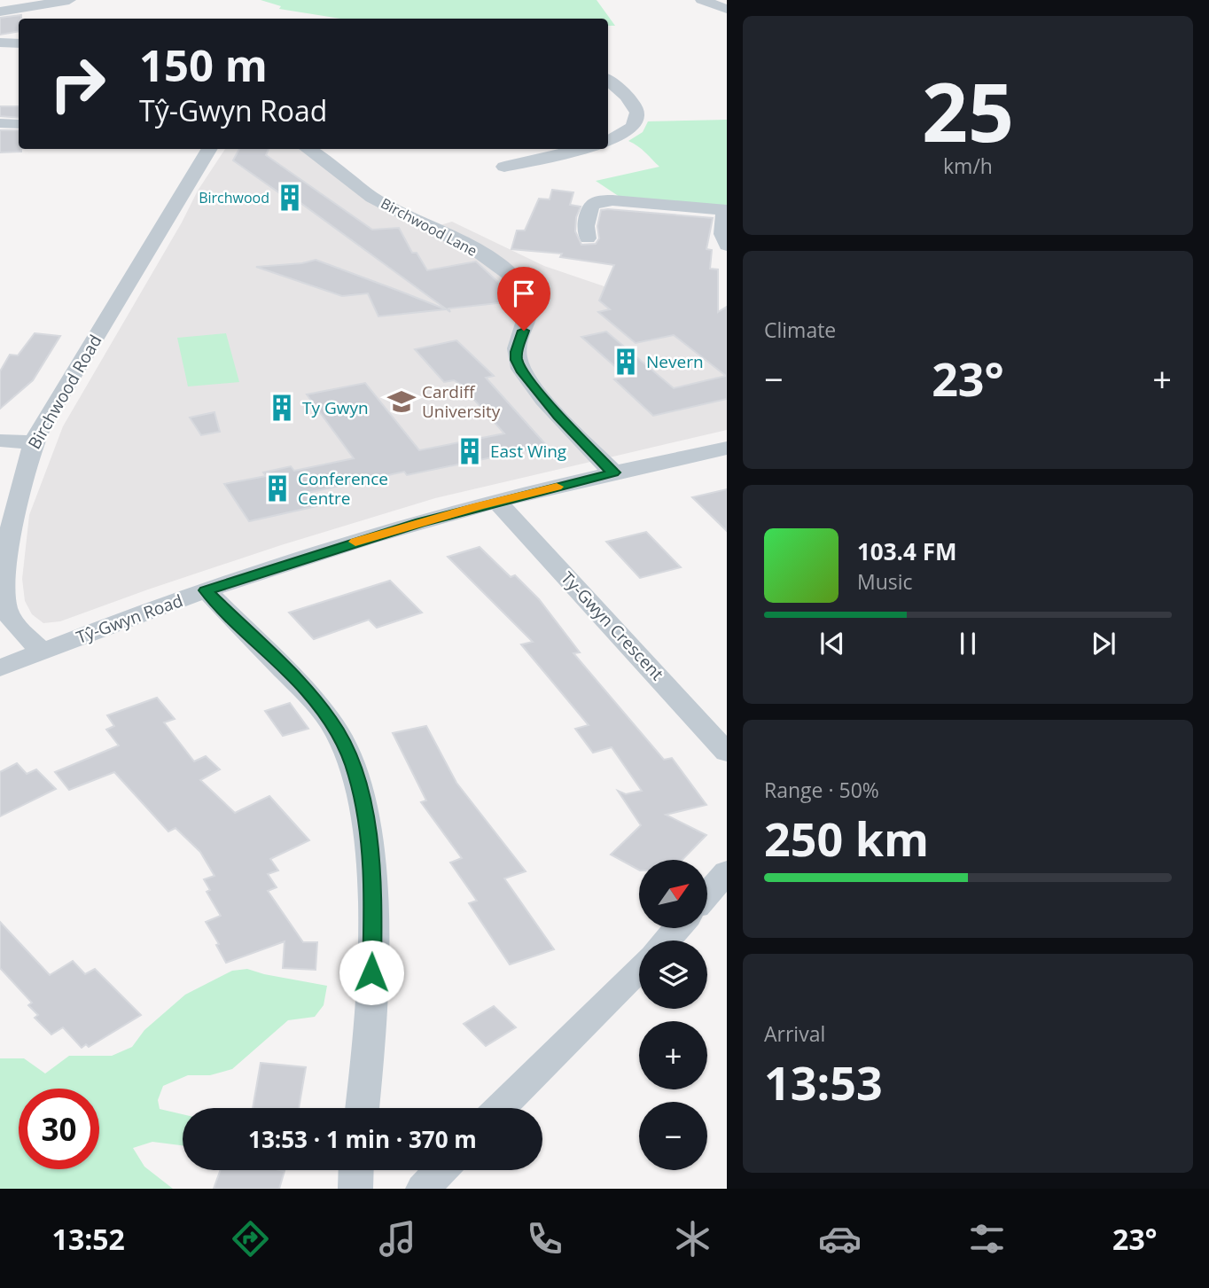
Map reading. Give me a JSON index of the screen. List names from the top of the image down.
{
  "streets": {
    "street": [
      "Birchwood Lane",
      "Birchwood Road",
      "Tŷ-Gwyn Road",
      "Ty-Gwyn Crescent"
    ]
  },
  "crossings": [
    ["Birchwood Lane", "Tŷ-Gwyn Road"],
    ["Birchwood Road", "Tŷ-Gwyn Road"],
    ["Tŷ-Gwyn Road", "Ty-Gwyn Crescent"]
  ],
  "places": {
    "building": [
      "Birchwood",
      "Nevern",
      "Ty Gwyn",
      "East Wing",
      "Conference Centre"
    ],
    "school or university": ["Cardiff University"]
  },
  "north": "top right",
  "page": {
    "tile": [
      ["25", "km/h"],
      "Climate",
      ["Range · 50%", "250 km"],
      ["Arrival", "13:53"]
    ],
    "turn": ["150 m", "Tŷ-Gwyn Road"],
    "heat": ["−", "23°", "+"],
    "song": ["103.4 FM", "Music"],
    "map_buttons": ["+", "−"],
    "limit": "30",
    "trip": "13:53 · 1 min · 370 m",
    "tabs": ["13:52", "23°"]
  }
}
